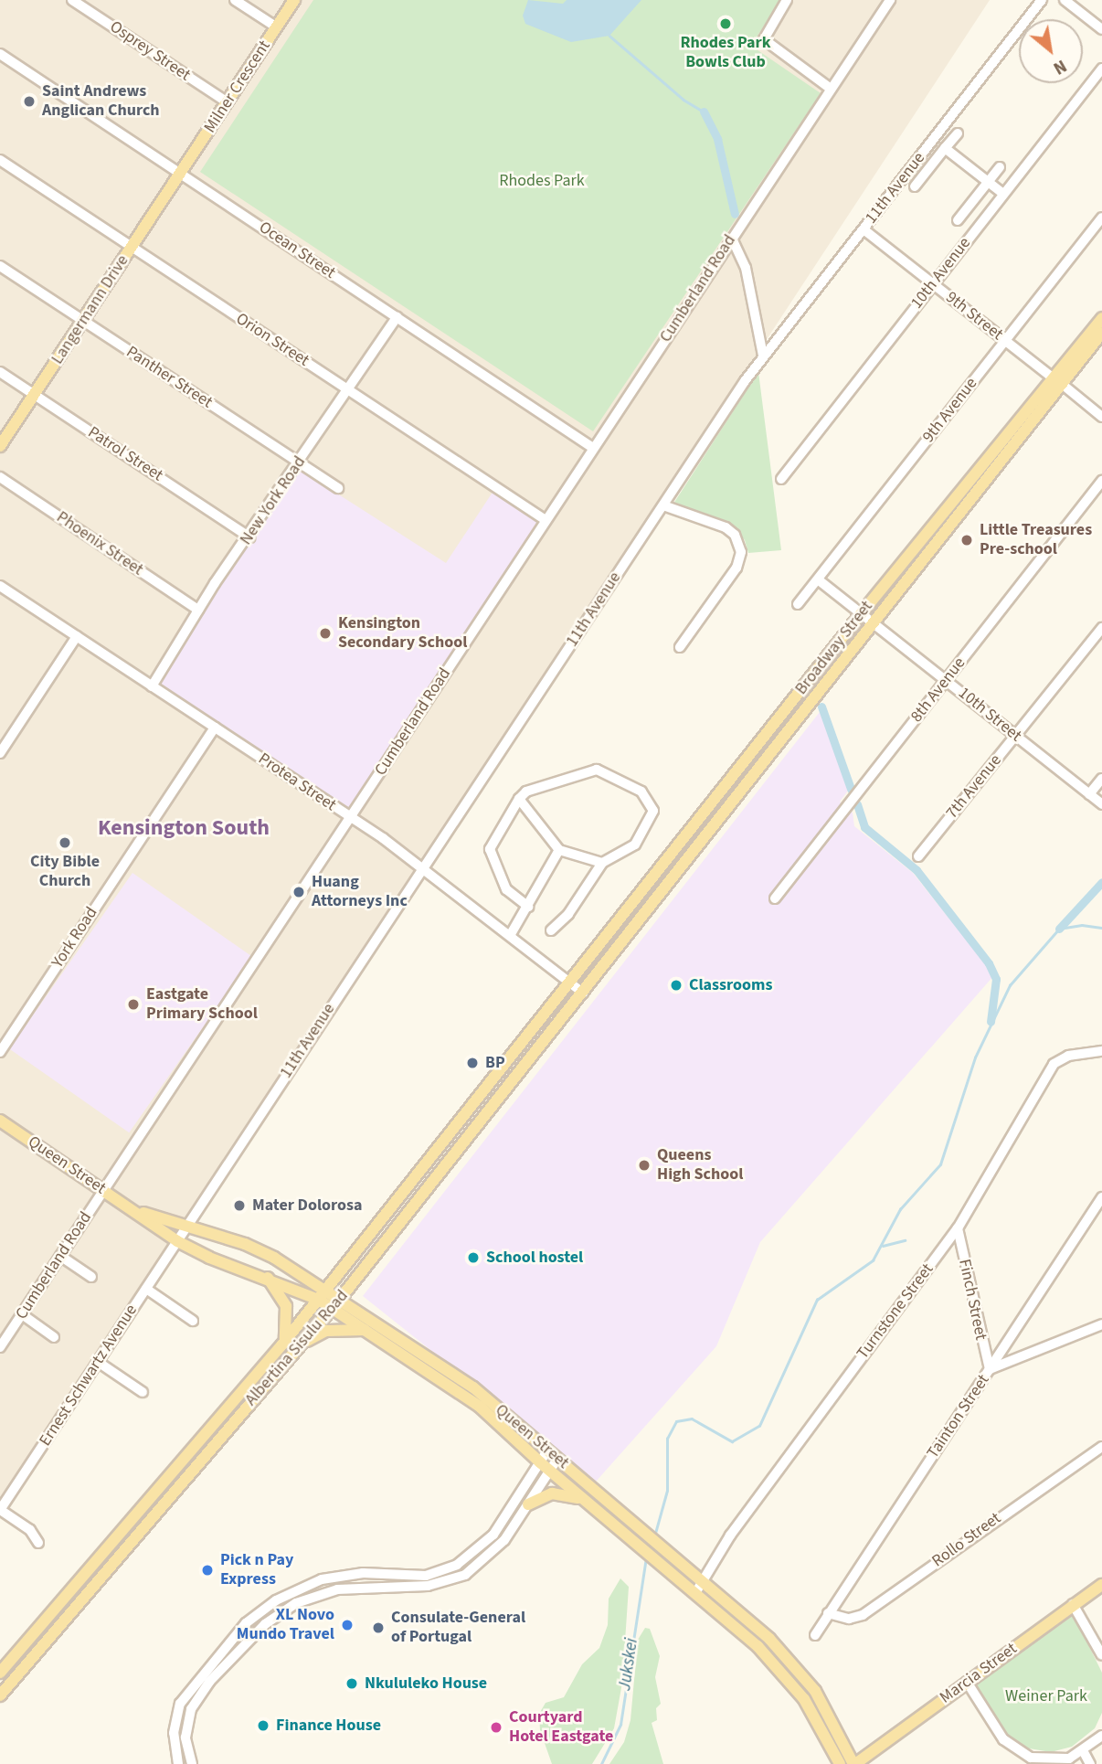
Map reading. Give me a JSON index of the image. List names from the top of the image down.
{
  "streets": {
    "main road": [
      "Milner Crescent",
      "Langermann Drive",
      "Broadway Street",
      "Queen Street",
      "Albertina Sisulu Road",
      "Marcia Street"
    ],
    "street": [
      "Osprey Street",
      "11th Avenue",
      "Ocean Street",
      "10th Avenue",
      "Cumberland Road",
      "9th Street",
      "Orion Street",
      "Panther Street",
      "9th Avenue",
      "Patrol Street",
      "New York Road",
      "Phoenix Street",
      "8th Avenue",
      "10th Street",
      "Protea Street",
      "7th Avenue",
      "York Road",
      "Finch Street",
      "Turnstone Street",
      "Ernest Schwartz Avenue",
      "Tainton Street",
      "Rollo Street"
    ]
  },
  "crossings": [
    ["Osprey Street", "Milner Crescent"],
    ["Milner Crescent", "Ocean Street"],
    ["Milner Crescent", "Langermann Drive"],
    ["11th Avenue", "9th Street"],
    ["11th Avenue", "Protea Street"],
    ["11th Avenue", "Queen Street"],
    ["11th Avenue", "Ernest Schwartz Avenue"],
    ["Ocean Street", "Cumberland Road"],
    ["Ocean Street", "Langermann Drive"],
    ["Ocean Street", "New York Road"],
    ["10th Avenue", "9th Street"],
    ["Cumberland Road", "Orion Street"],
    ["Cumberland Road", "Protea Street"],
    ["Cumberland Road", "Queen Street"],
    ["Langermann Drive", "Orion Street"],
    ["Langermann Drive", "Panther Street"],
    ["Langermann Drive", "Patrol Street"],
    ["9th Street", "9th Avenue"],
    ["9th Street", "Broadway Street"],
    ["Orion Street", "New York Road"],
    ["Panther Street", "New York Road"],
    ["9th Avenue", "10th Street"],
    ["Patrol Street", "New York Road"],
    ["New York Road", "Phoenix Street"],
    ["New York Road", "Protea Street"],
    ["Broadway Street", "10th Street"],
    ["Broadway Street", "Protea Street"],
    ["Broadway Street", "Albertina Sisulu Road"],
    ["8th Avenue", "10th Street"],
    ["10th Street", "7th Avenue"],
    ["Protea Street", "York Road"],
    ["Protea Street", "Albertina Sisulu Road"],
    ["Queen Street", "Turnstone Street"],
    ["Queen Street", "Albertina Sisulu Road"],
    ["Queen Street", "Ernest Schwartz Avenue"],
    ["Queen Street", "Marcia Street"],
    ["Finch Street", "Turnstone Street"],
    ["Finch Street", "Tainton Street"],
    ["Tainton Street", "Rollo Street"]
  ],
  "districts": ["Kensington South"],
  "water": ["Jukskei"],
  "parks": ["Rhodes Park", "Weiner Park"],
  "places": [
    "Rhodes Park Bowls Club",
    "Saint Andrews Anglican Church",
    "Little Treasures Pre-school",
    "Kensington Secondary School",
    "City Bible Church",
    "Huang Attorneys Inc",
    "Classrooms",
    "Eastgate Primary School",
    "BP",
    "Queens High School",
    "Mater Dolorosa",
    "School hostel",
    "Pick n Pay Express",
    "XL Novo Mundo Travel",
    "Consulate-General of Portugal",
    "Nkululeko House",
    "Finance House",
    "Courtyard Hotel Eastgate"
  ],
  "north": "bottom right"
}
